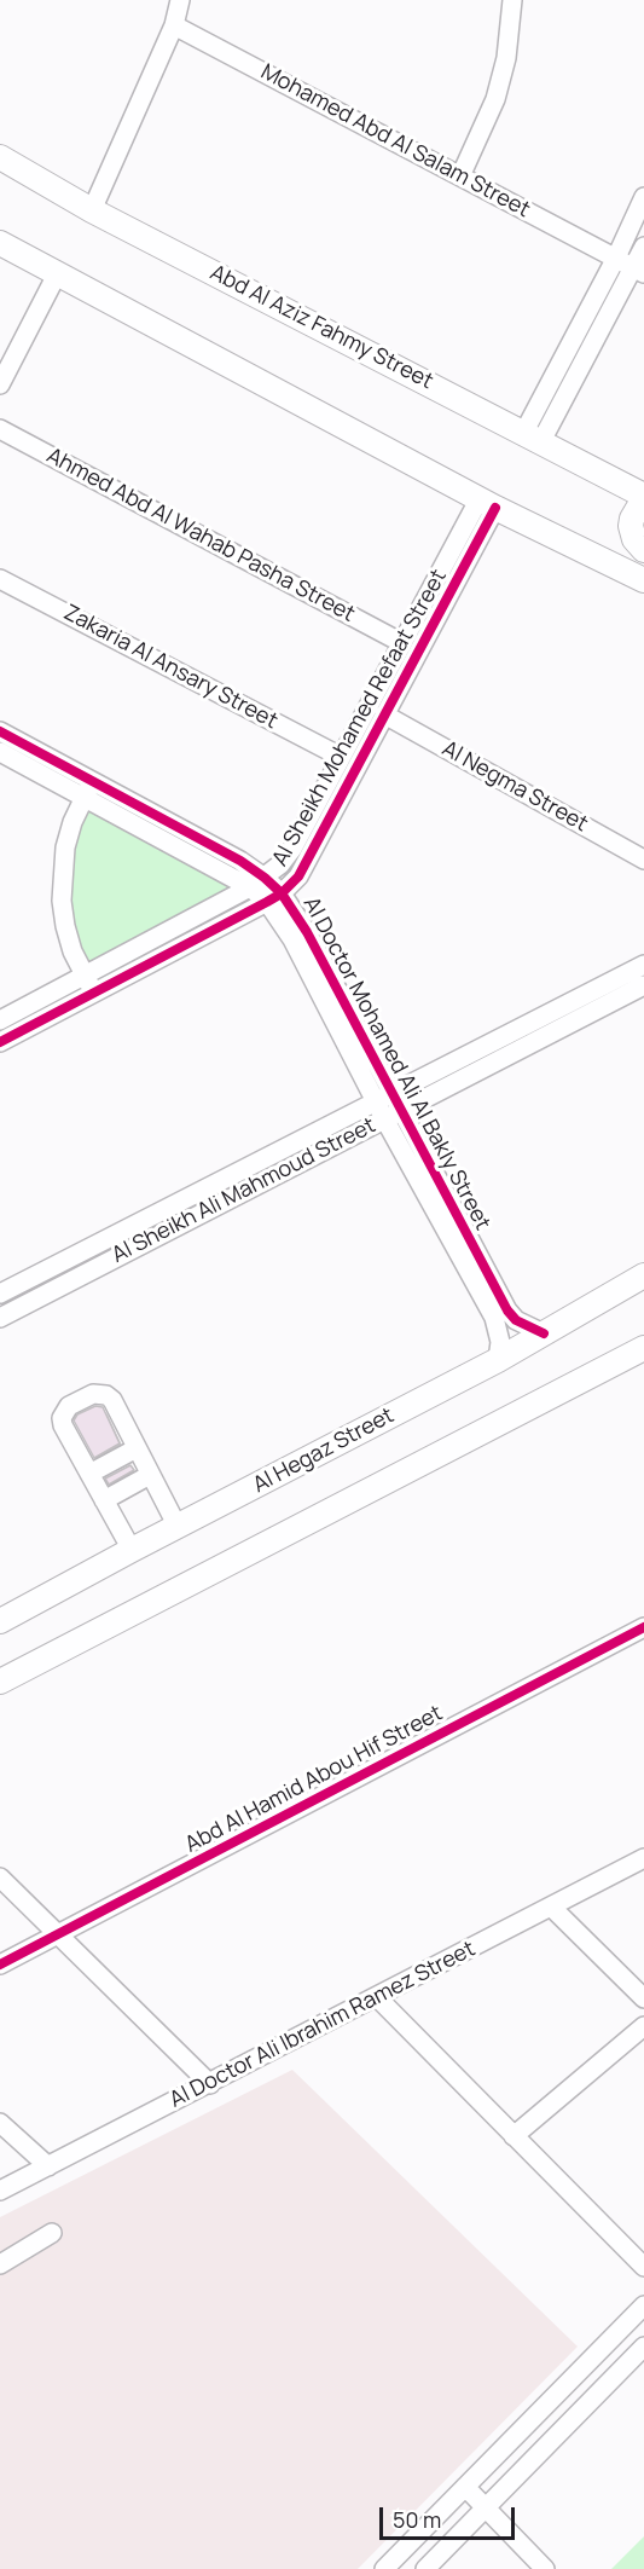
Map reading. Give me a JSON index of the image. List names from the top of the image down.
{
  "streets": {
    "main road": ["Abd Al Aziz Fahmy Street", "Al Hegaz Street"],
    "street": [
      "Mohamed Abd Al Salam Street",
      "Ahmed Abd Al Wahab Pasha Street",
      "Zakaria Al Ansary Street",
      "Al Sheikh Mohamed Refaat Street",
      "Al Negma Street",
      "Al Doctor Mohamed Ali Al Bakly Street",
      "Al Sheikh Ali Mahmoud Street",
      "Abd Al Hamid Abou Hif Street",
      "Al Doctor Ali Ibrahim Ramez Street"
    ]
  },
  "crossings": [
    ["Ahmed Abd Al Wahab Pasha Street", "Al Sheikh Mohamed Refaat Street"],
    ["Zakaria Al Ansary Street", "Al Sheikh Mohamed Refaat Street"],
    ["Al Sheikh Mohamed Refaat Street", "Al Negma Street"],
    ["Al Sheikh Mohamed Refaat Street", "Al Doctor Mohamed Ali Al Bakly Street"],
    ["Al Doctor Mohamed Ali Al Bakly Street", "Al Sheikh Ali Mahmoud Street"],
    ["Al Doctor Mohamed Ali Al Bakly Street", "Al Hegaz Street"]
  ],
  "scale_bar": "50 m"
}
